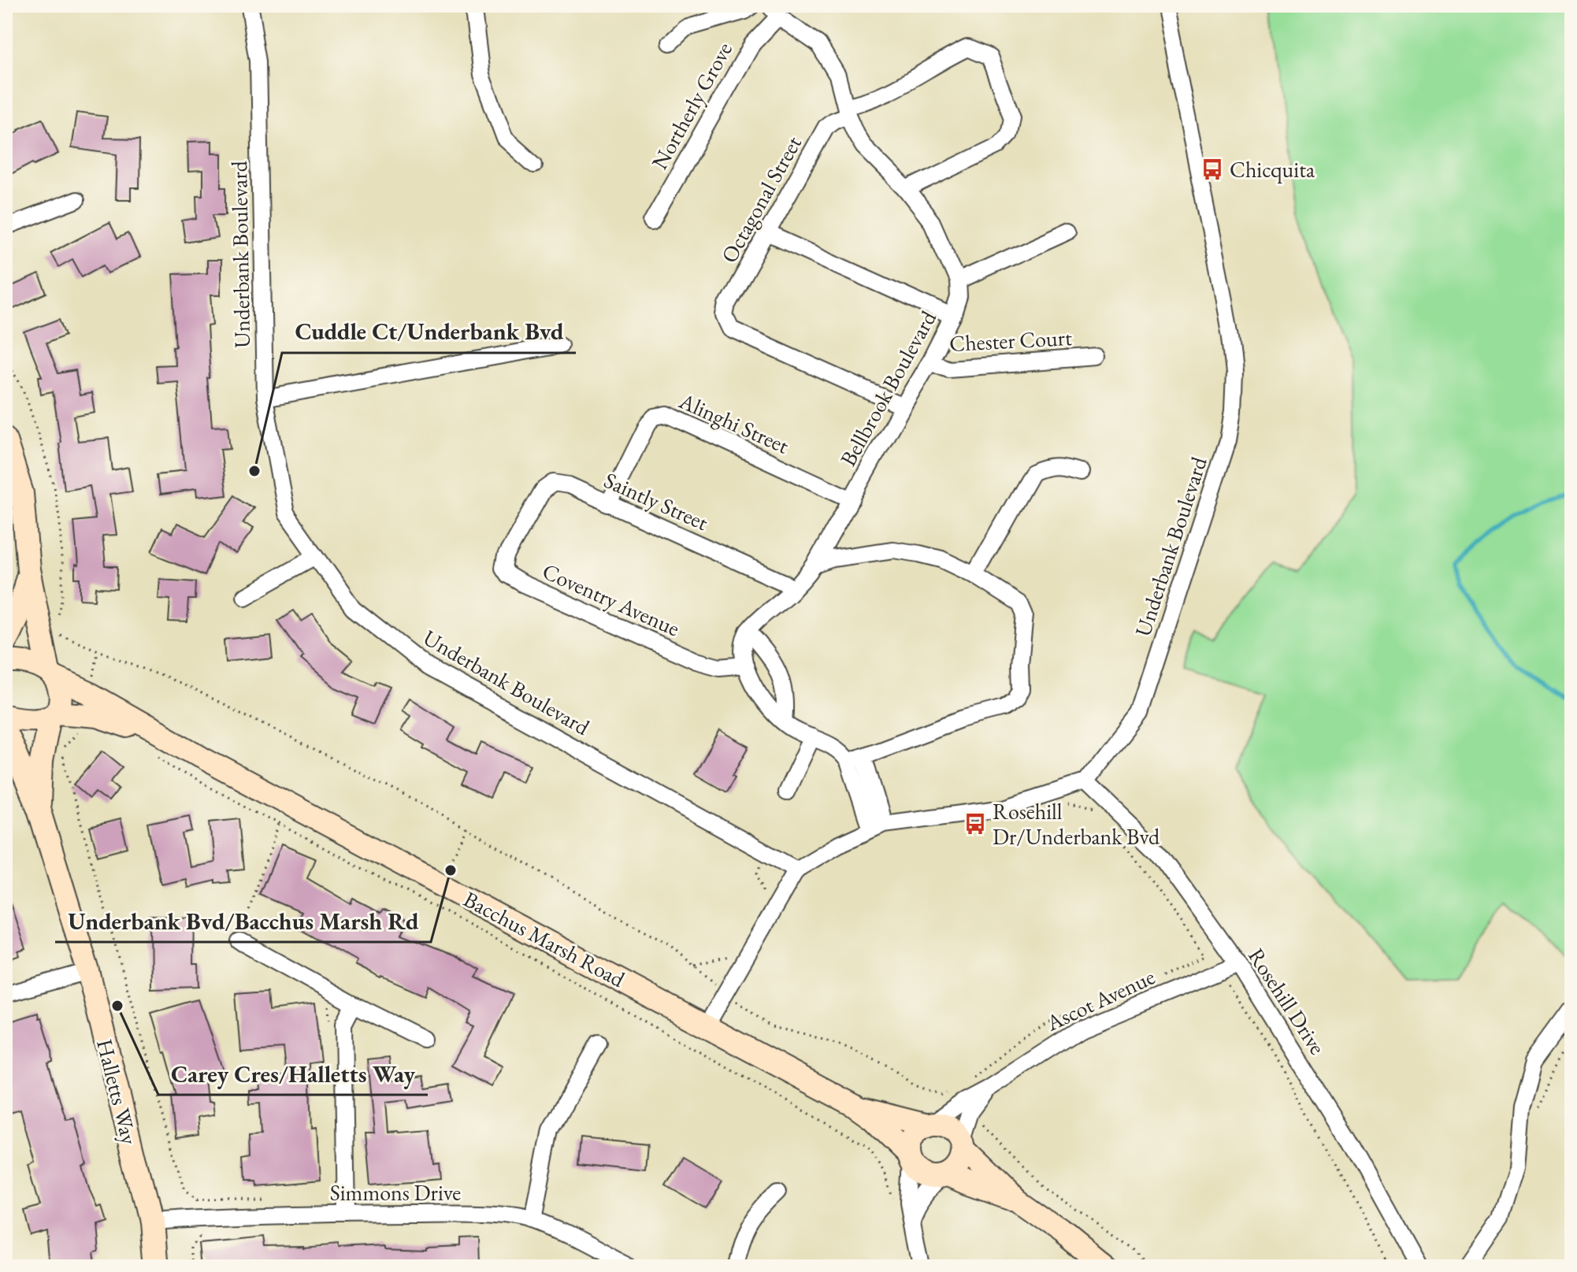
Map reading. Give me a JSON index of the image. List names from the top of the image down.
{
  "streets": {
    "main road": ["Bacchus Marsh Road", "Halletts Way"],
    "street": [
      "Northerly Grove",
      "Octagonal Street",
      "Underbank Boulevard",
      "Chester Court",
      "Bellbrook Boulevard",
      "Alinghi Street",
      "Saintly Street",
      "Coventry Avenue",
      "Ascot Avenue",
      "Rosehill Drive",
      "Simmons Drive"
    ]
  },
  "crossings": [
    ["Octagonal Street", "Bellbrook Boulevard"],
    ["Underbank Boulevard", "Rosehill Drive"],
    ["Chester Court", "Bellbrook Boulevard"],
    ["Bellbrook Boulevard", "Alinghi Street"],
    ["Bellbrook Boulevard", "Saintly Street"],
    ["Alinghi Street", "Saintly Street"],
    ["Saintly Street", "Coventry Avenue"],
    ["Bacchus Marsh Road", "Halletts Way"],
    ["Ascot Avenue", "Rosehill Drive"],
    ["Halletts Way", "Simmons Drive"]
  ],
  "places": {
    "bus stop": ["Chicquita", "Rosehill Dr/Underbank Bvd"],
    "other": ["Cuddle Ct/Underbank Bvd", "Underbank Bvd/Bacchus Marsh Rd", "Carey Cres/Halletts Way"]
  }
}
